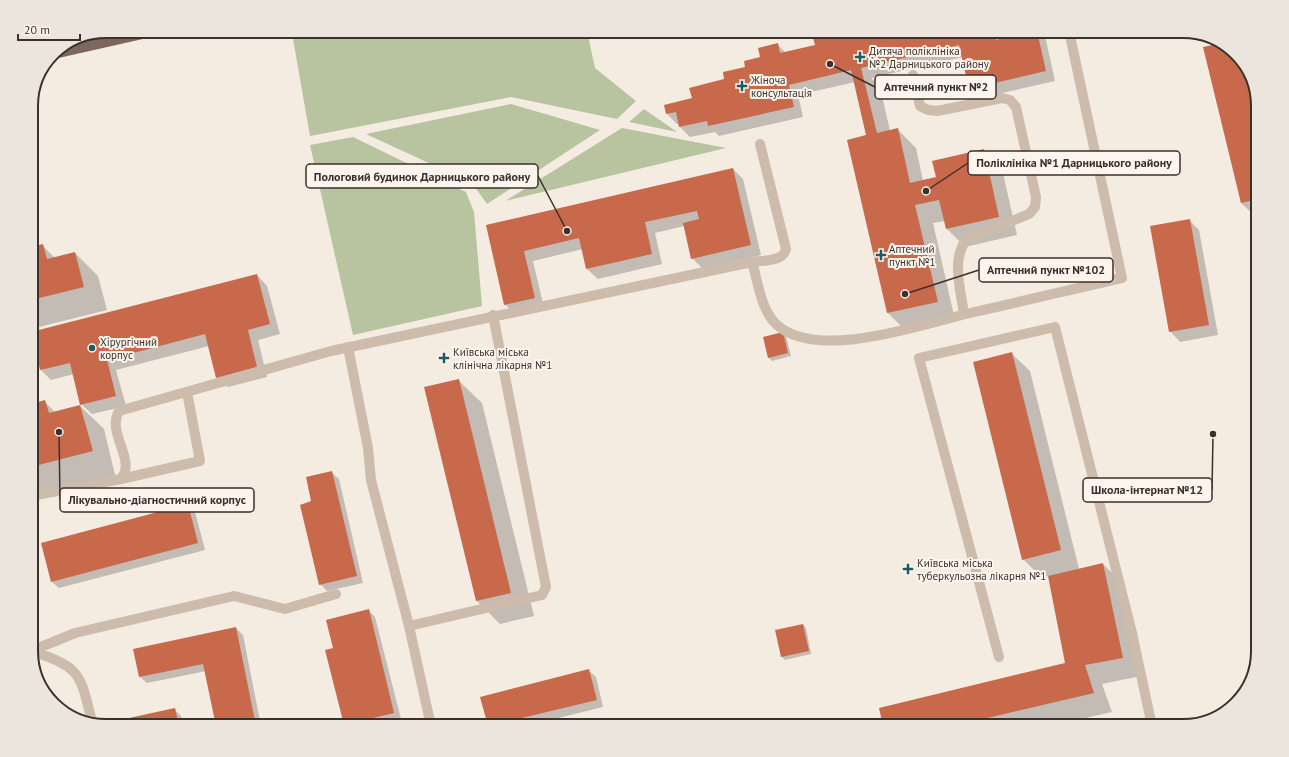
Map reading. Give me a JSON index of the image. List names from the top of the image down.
{
  "places": {
    "health": [
      "Дитяча поліклініка №2 Дарницького району",
      "Жіноча консультація",
      "Аптечний пункт №1",
      "Київська міська клінічна лікарня №1",
      "Київська міська туберкульозна лікарня №1"
    ],
    "other": [
      "Аптечний пункт №2",
      "Поліклініка №1 Дарницького району",
      "Пологовий будинок Дарницького району",
      "Аптечний пункт №102",
      "Хірургічний корпус",
      "Лікувально-діагностичний корпус",
      "Школа-інтернат №12"
    ]
  },
  "scale_bar": "20 m"
}
